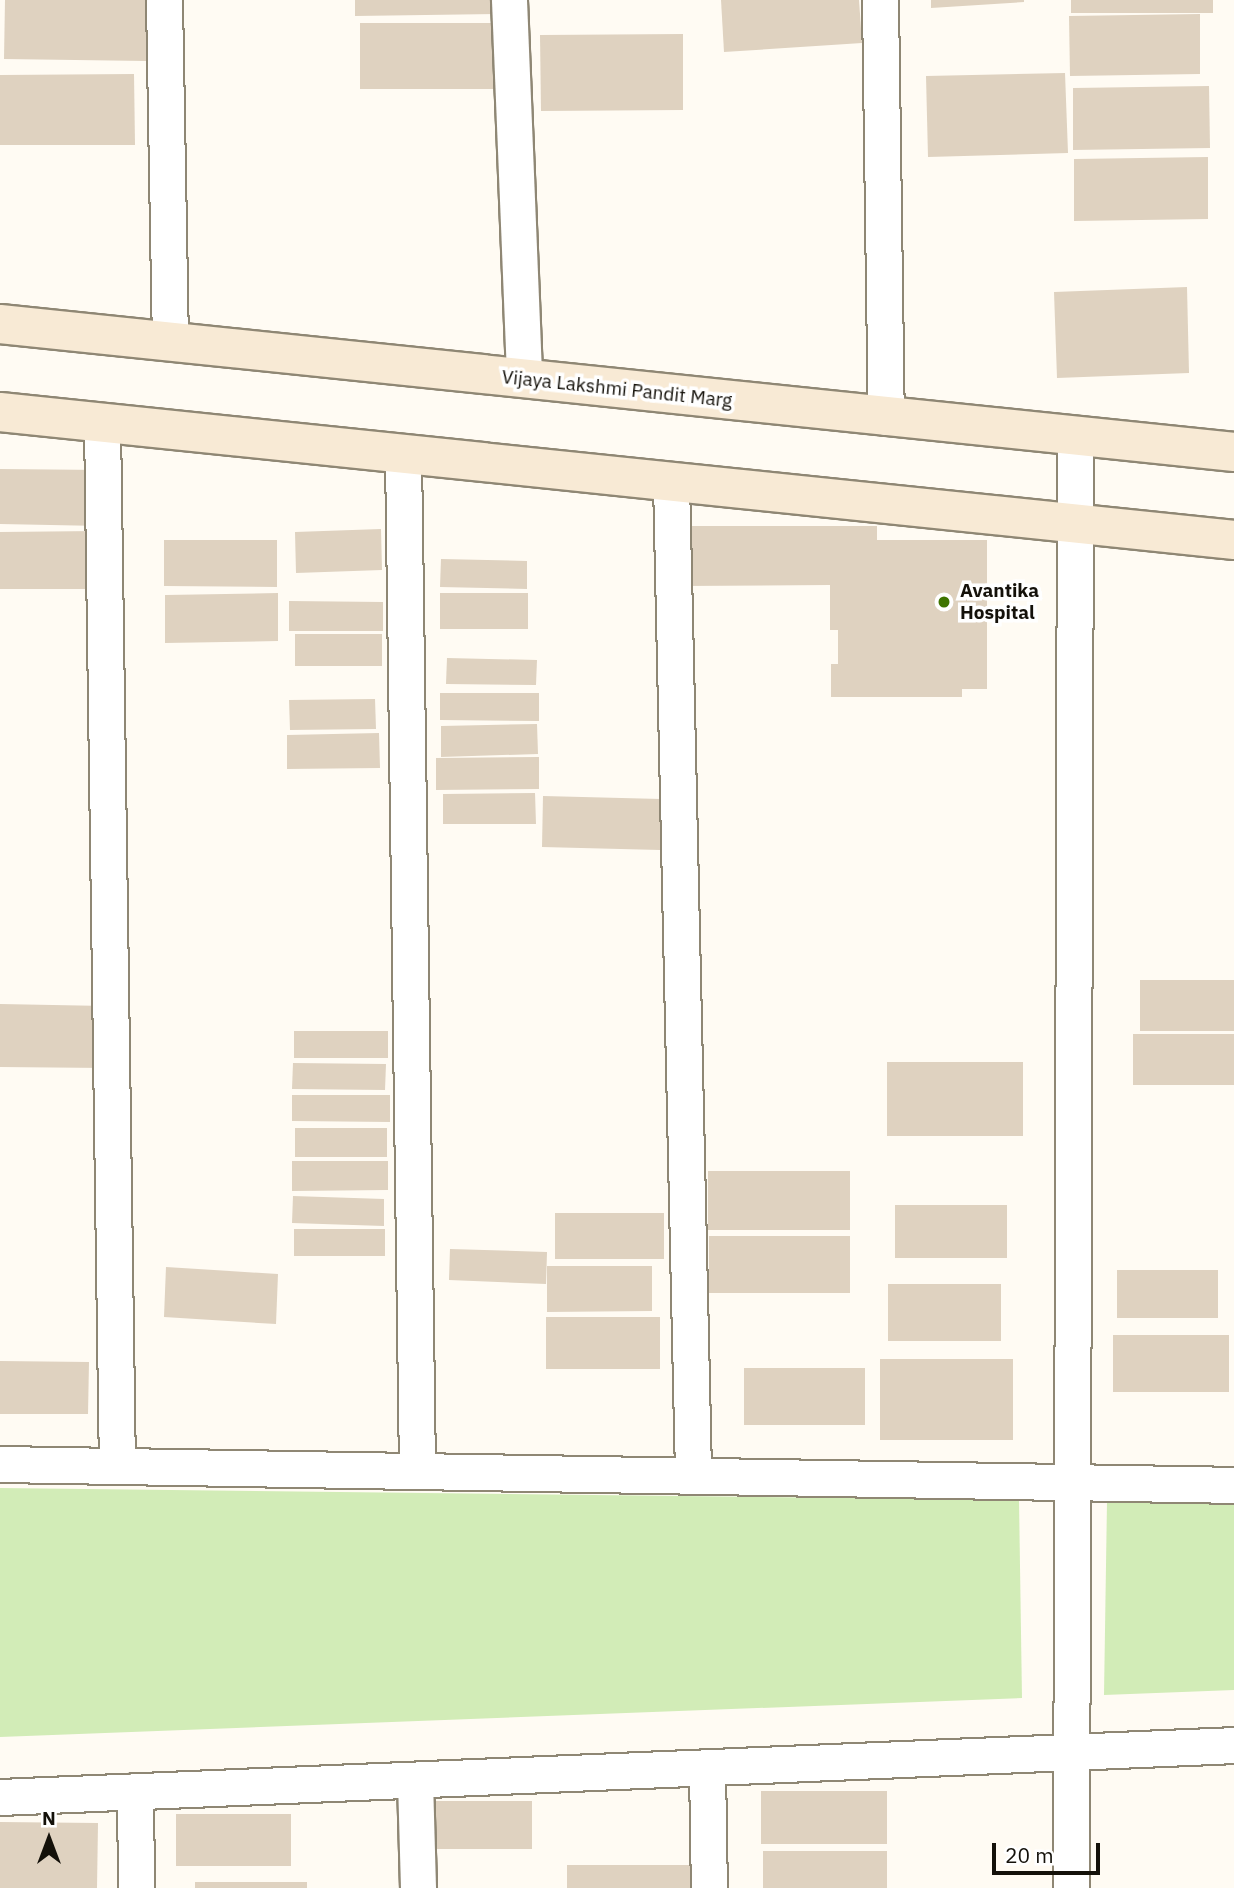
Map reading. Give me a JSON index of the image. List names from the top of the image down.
{
  "streets": {
    "street": ["Vijaya Lakshmi Pandit Marg"]
  },
  "places": ["Avantika Hospital"],
  "scale_bar": "20 m",
  "north": "top"
}
